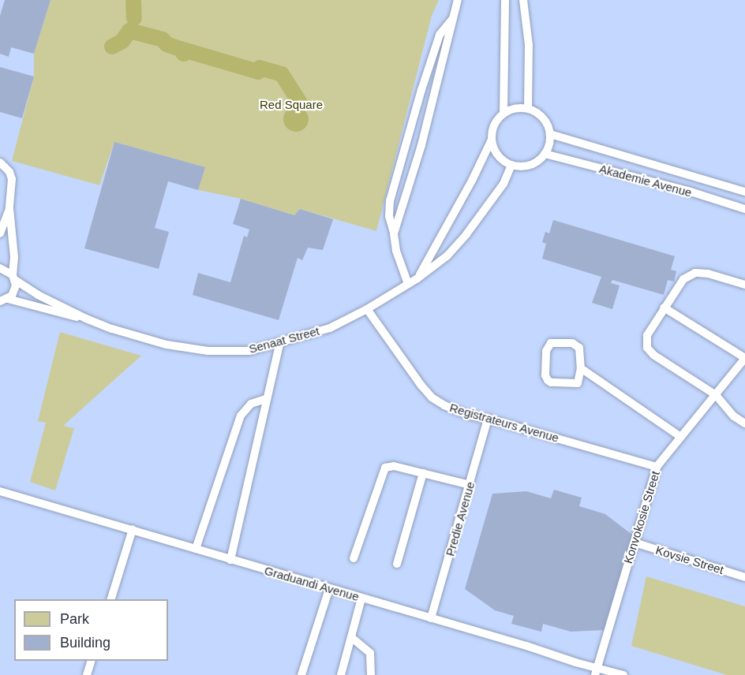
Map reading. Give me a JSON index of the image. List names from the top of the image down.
{
  "streets": {
    "lane": [
      "Akademie Avenue",
      "Senaat Street",
      "Registrateurs Avenue",
      "Konvokosie Street",
      "Predie Avenue",
      "Kovsie Street",
      "Graduandi Avenue"
    ]
  },
  "crossings": [
    ["Akademie Avenue", "Senaat Street"],
    ["Senaat Street", "Registrateurs Avenue"],
    ["Registrateurs Avenue", "Konvokosie Street"],
    ["Registrateurs Avenue", "Predie Avenue"],
    ["Konvokosie Street", "Kovsie Street"],
    ["Konvokosie Street", "Graduandi Avenue"],
    ["Predie Avenue", "Graduandi Avenue"]
  ],
  "parks": ["Red Square"],
  "legend": ["Park", "Building"]
}
